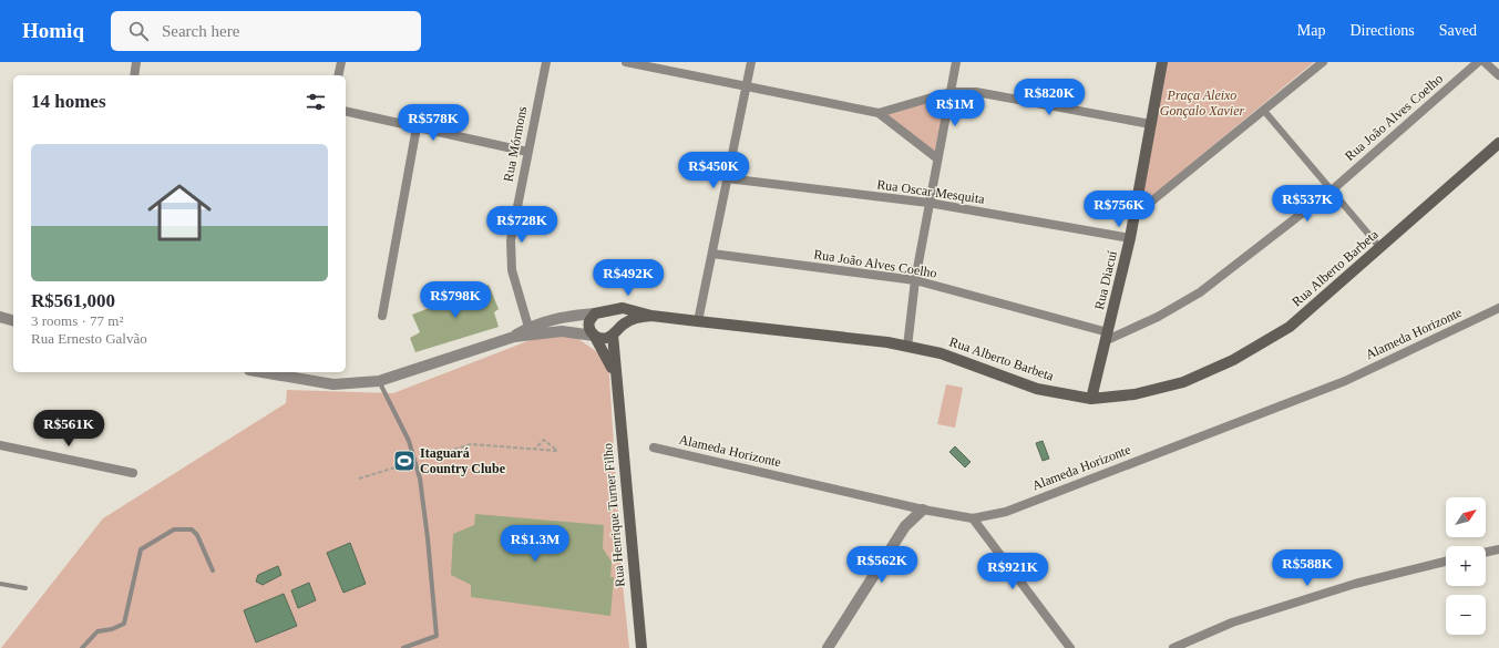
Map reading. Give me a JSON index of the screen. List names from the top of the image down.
{
  "streets": {
    "main road": ["Rua Alberto Barbeta", "Rua Diacuí", "Rua Henrique Turner Filho"],
    "street": [
      "Rua João Alves Coelho",
      "Rua Mórmons",
      "Rua Oscar Mesquita",
      "Alameda Horizonte"
    ]
  },
  "crossings": [
    ["Rua João Alves Coelho", "Rua Diacuí"],
    ["Rua Oscar Mesquita", "Rua Diacuí"],
    ["Rua Alberto Barbeta", "Rua Diacuí"]
  ],
  "parks": ["Praça Aleixo Gonçalo Xavier"],
  "places": {
    "sports": ["Itaguará Country Clube"]
  },
  "north": "top right",
  "page": {
    "header": "Homiq",
    "search": "Search here",
    "nav": ["Map", "Directions", "Saved"],
    "heading": "14 homes",
    "price": [
      "R$820K",
      "R$1M",
      "R$578K",
      "R$450K",
      "R$537K",
      "R$756K",
      "R$728K",
      "R$492K",
      "R$798K",
      "R$561K",
      "R$1.3M",
      "R$562K",
      "R$588K",
      "R$921K"
    ],
    "list": [
      {
        "name": "R$561,000",
        "note": "3 rooms · 77 m² · Rua Ernesto Galvão"
      }
    ],
    "map_buttons": ["+", "−"]
  }
}
